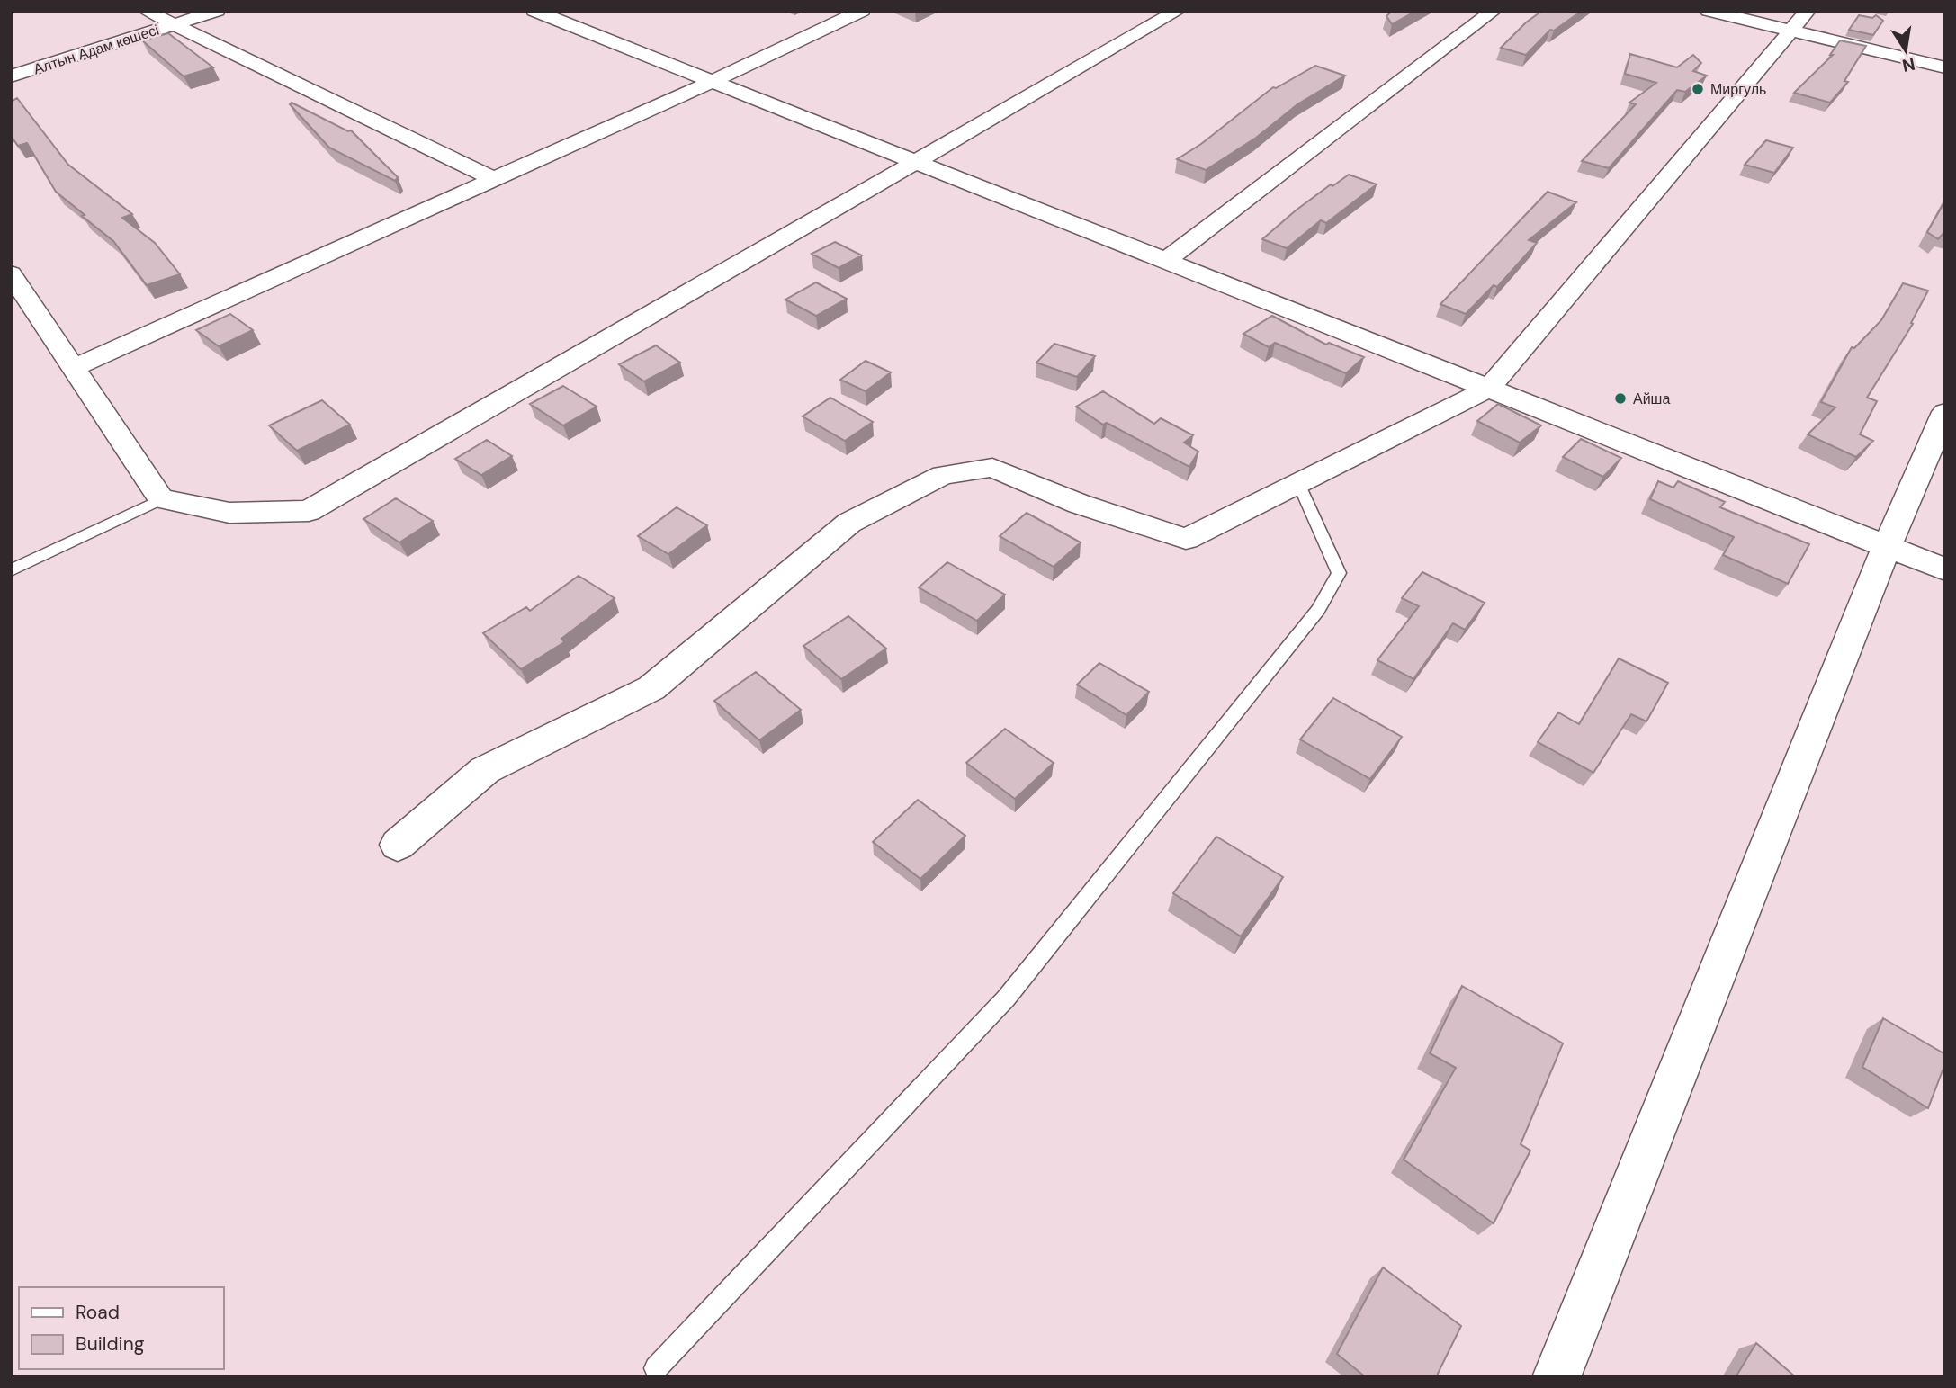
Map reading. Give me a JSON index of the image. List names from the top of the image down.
{
  "streets": {
    "street": ["Алтын Адам көшесі"]
  },
  "places": ["Миргуль", "Айша"],
  "legend": ["Road", "Building"],
  "north": "bottom"
}
